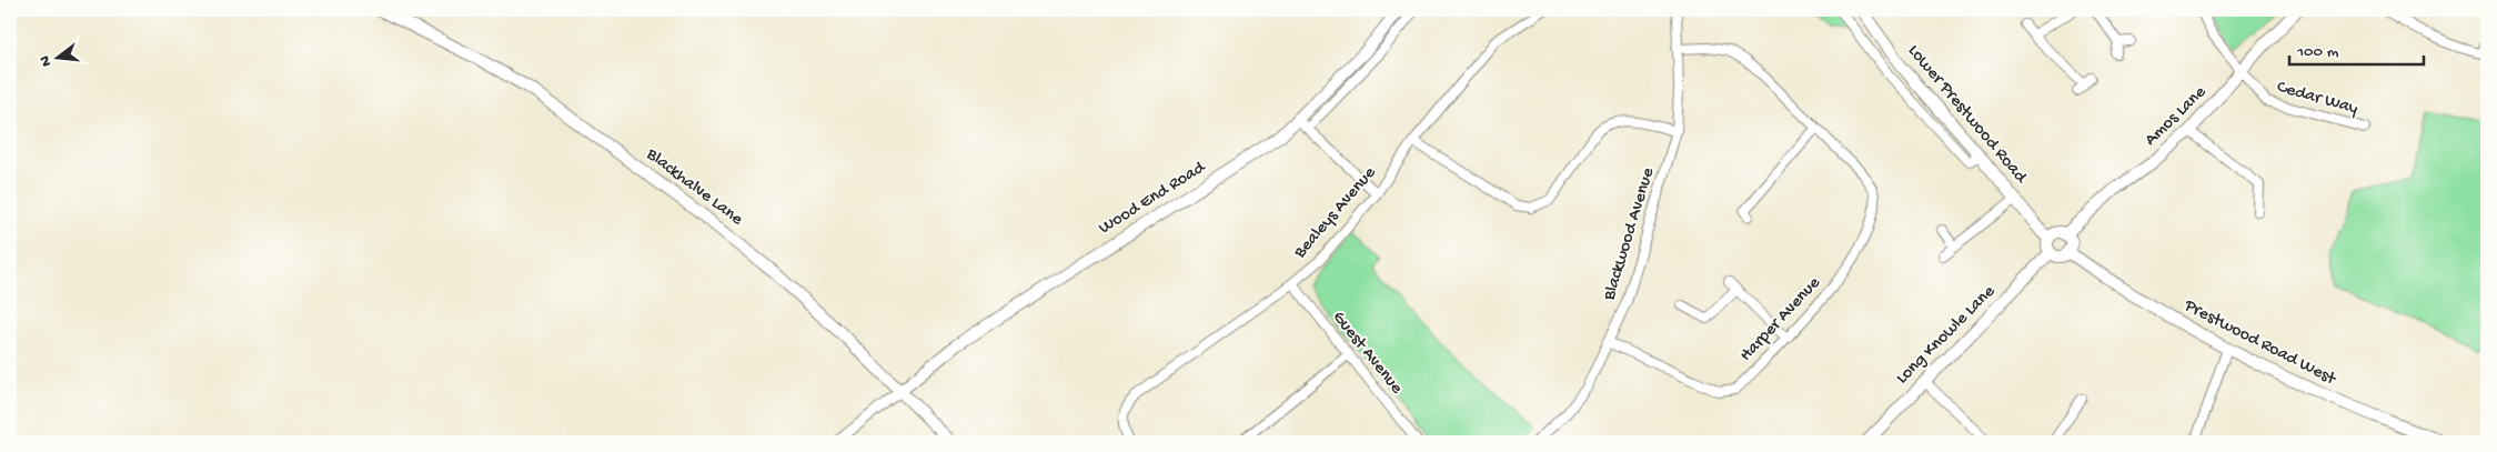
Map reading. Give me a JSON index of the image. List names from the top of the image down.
{
  "streets": {
    "main road": [
      "Lower Prestwood Road",
      "Amos Lane",
      "Blackhalve Lane",
      "Wood End Road",
      "Long Knowle Lane",
      "Prestwood Road West"
    ],
    "street": [
      "Cedar Way",
      "Bealeys Avenue",
      "Blackwood Avenue",
      "Harper Avenue",
      "Guest Avenue"
    ]
  },
  "crossings": [
    ["Cedar Way", "Amos Lane"],
    ["Lower Prestwood Road", "Amos Lane"],
    ["Lower Prestwood Road", "Long Knowle Lane"],
    ["Lower Prestwood Road", "Prestwood Road West"],
    ["Amos Lane", "Long Knowle Lane"],
    ["Amos Lane", "Prestwood Road West"],
    ["Blackhalve Lane", "Wood End Road"],
    ["Bealeys Avenue", "Guest Avenue"],
    ["Blackwood Avenue", "Harper Avenue"],
    ["Long Knowle Lane", "Prestwood Road West"]
  ],
  "scale_bar": "100 m",
  "north": "left"
}
